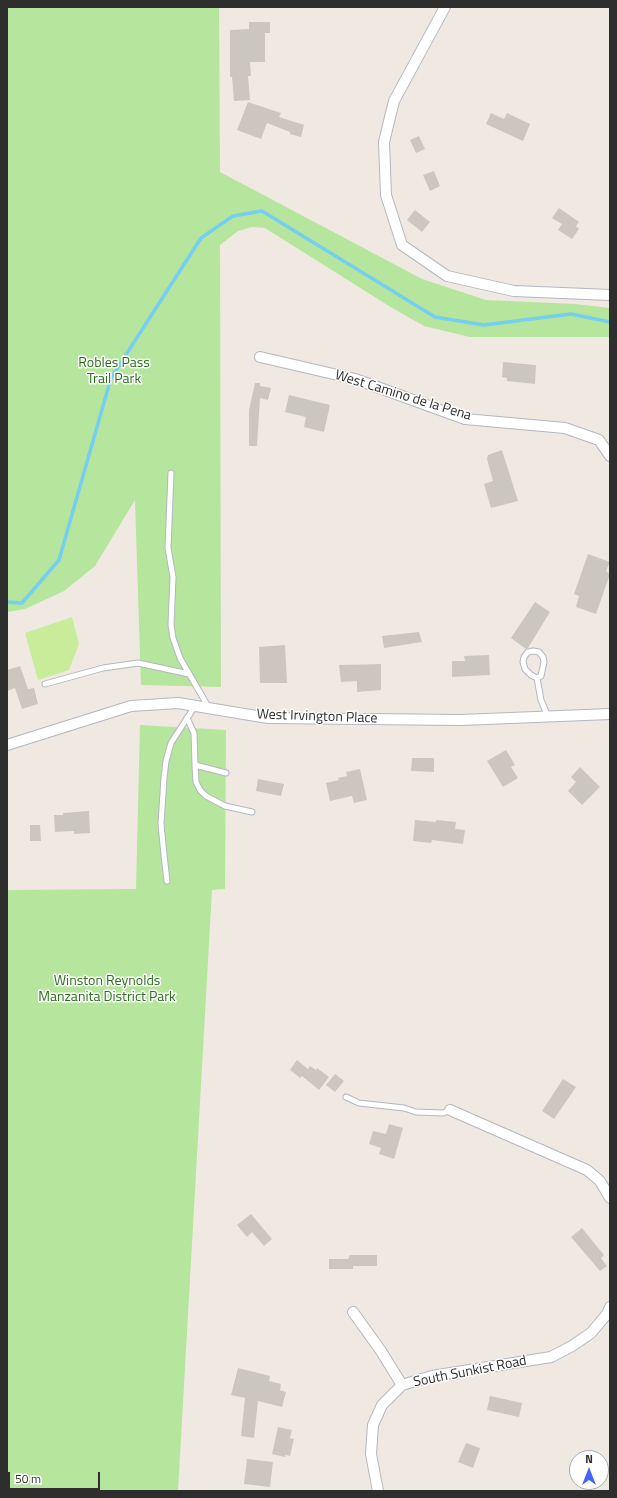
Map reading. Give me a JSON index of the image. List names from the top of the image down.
{
  "streets": {
    "street": ["West Camino de la Pena", "West Irvington Place", "South Sunkist Road"]
  },
  "parks": ["Robles Pass Trail Park", "Winston Reynolds Manzanita District Park"],
  "scale_bar": "50 m",
  "north": "top"
}
